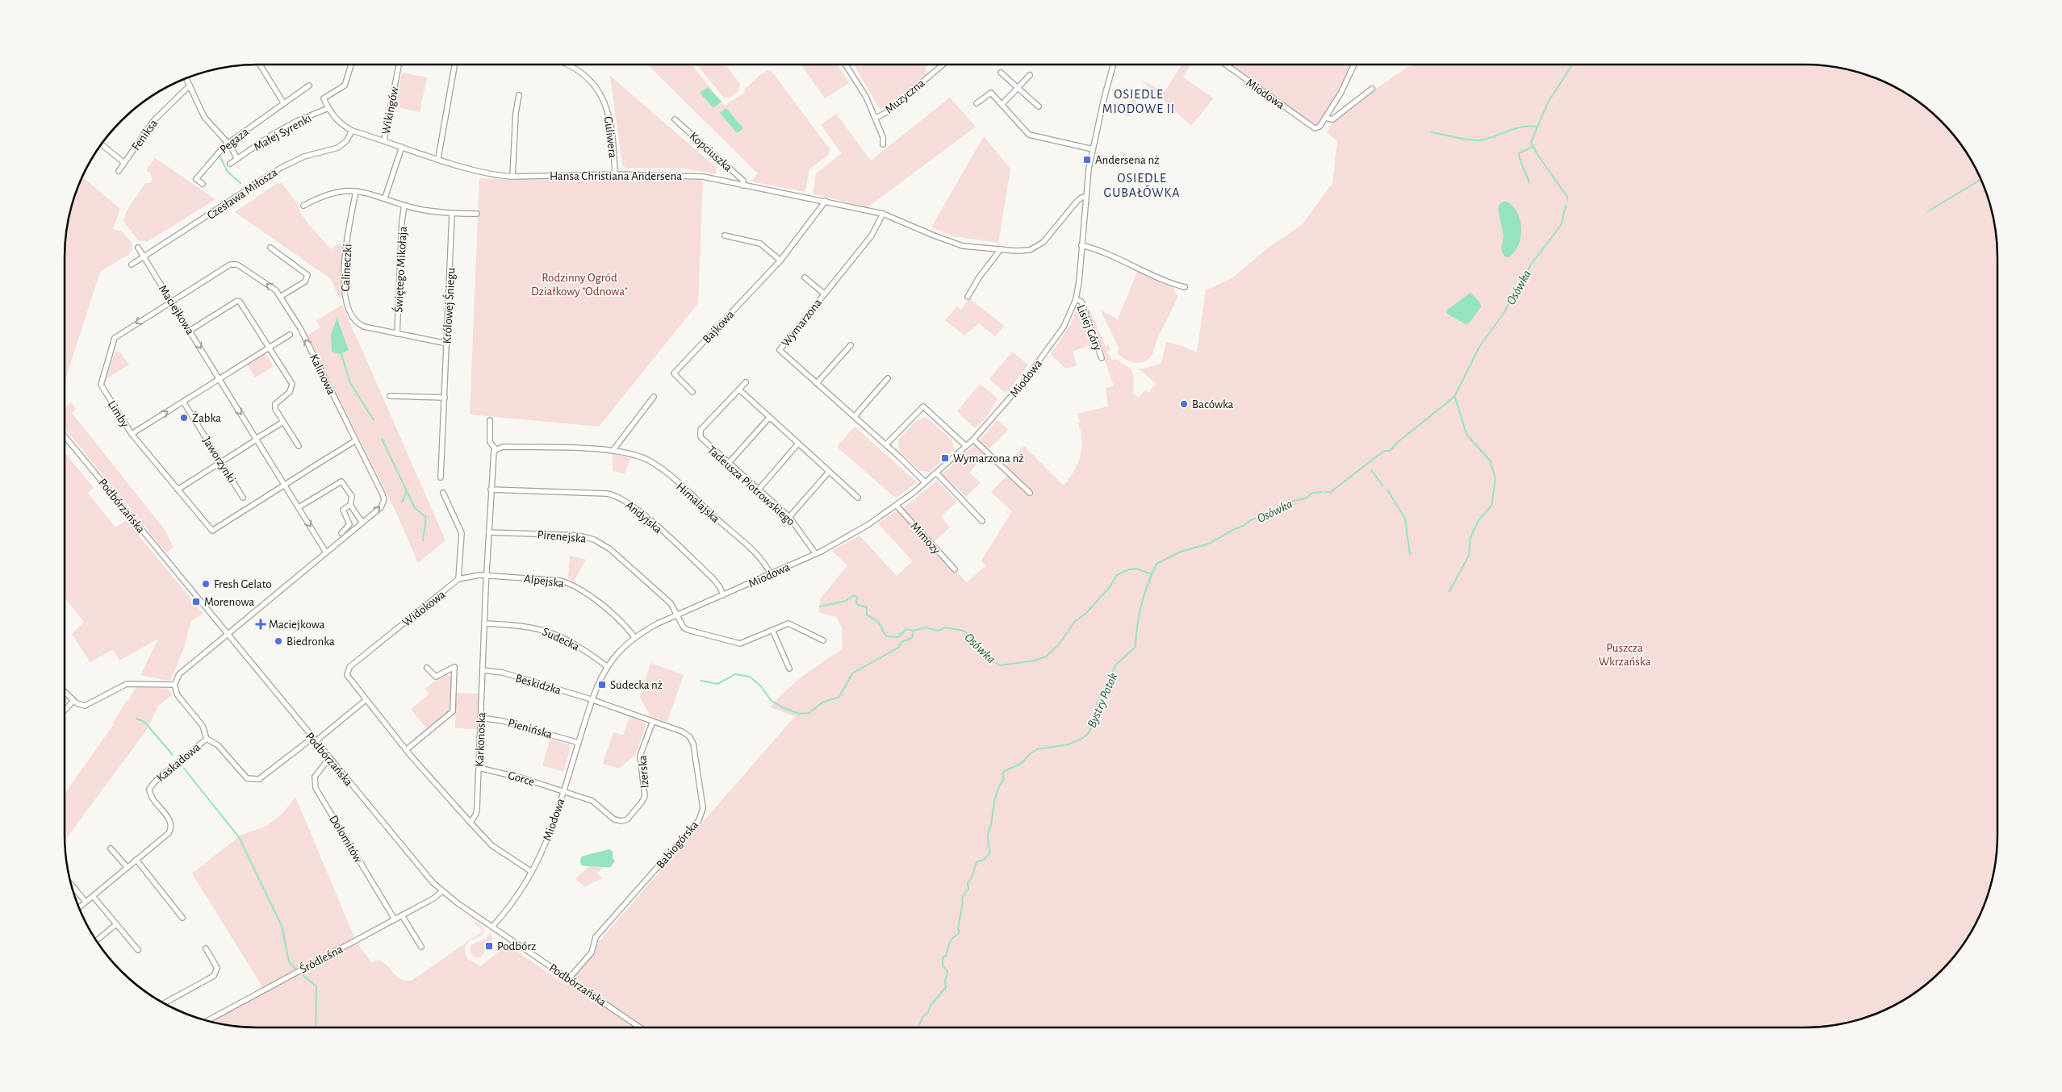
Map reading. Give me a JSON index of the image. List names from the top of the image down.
{
  "streets": {
    "street": [
      "Miodowa",
      "Muzyczna",
      "Wikingów",
      "Małej Syrenki",
      "Feniksa",
      "Guliwera",
      "Pegaza",
      "Kopciuszka",
      "Hansa Christiana Andersena",
      "Czesława Miłosza",
      "Calineczki",
      "Świętego Mikołaja",
      "Królowej Śniegu",
      "Maciejkowa",
      "Wymarzona",
      "Bajkowa",
      "Lisiej Góry",
      "Kalinowa",
      "Limby",
      "Jaworzynki",
      "Tadeusza Piotrowskiego",
      "Himalajska",
      "Podbórzańska",
      "Andyjska",
      "Pirenejska",
      "Mimozy",
      "Alpejska",
      "Widokowa",
      "Sudecka",
      "Beskidzka",
      "Pienińska",
      "Karkonoska",
      "Kaskadowa",
      "Izerska",
      "Gorce",
      "Dolomitów",
      "Babiogórska",
      "Śródleśna"
    ]
  },
  "crossings": [
    ["Miodowa", "Hansa Christiana Andersena"],
    ["Miodowa", "Wymarzona"],
    ["Miodowa", "Lisiej Góry"],
    ["Miodowa", "Tadeusza Piotrowskiego"],
    ["Miodowa", "Himalajska"],
    ["Miodowa", "Podbórzańska"],
    ["Miodowa", "Andyjska"],
    ["Miodowa", "Pirenejska"],
    ["Miodowa", "Mimozy"],
    ["Miodowa", "Alpejska"],
    ["Miodowa", "Sudecka"],
    ["Miodowa", "Beskidzka"],
    ["Miodowa", "Pienińska"],
    ["Miodowa", "Izerska"],
    ["Miodowa", "Gorce"],
    ["Miodowa", "Babiogórska"],
    ["Wikingów", "Hansa Christiana Andersena"],
    ["Guliwera", "Hansa Christiana Andersena"],
    ["Kopciuszka", "Hansa Christiana Andersena"],
    ["Hansa Christiana Andersena", "Czesława Miłosza"],
    ["Hansa Christiana Andersena", "Bajkowa"],
    ["Czesława Miłosza", "Maciejkowa"],
    ["Calineczki", "Świętego Mikołaja"],
    ["Calineczki", "Królowej Śniegu"],
    ["Maciejkowa", "Kalinowa"],
    ["Maciejkowa", "Limby"],
    ["Kalinowa", "Limby"],
    ["Podbórzańska", "Dolomitów"],
    ["Podbórzańska", "Babiogórska"],
    ["Podbórzańska", "Śródleśna"],
    ["Alpejska", "Widokowa"],
    ["Alpejska", "Karkonoska"],
    ["Widokowa", "Karkonoska"],
    ["Sudecka", "Karkonoska"],
    ["Beskidzka", "Karkonoska"],
    ["Beskidzka", "Babiogórska"],
    ["Pienińska", "Karkonoska"],
    ["Karkonoska", "Gorce"],
    ["Izerska", "Gorce"],
    ["Izerska", "Babiogórska"],
    ["Dolomitów", "Śródleśna"]
  ],
  "one_way": ["Maciejkowa"],
  "districts": ["OSIEDLE MIODOWE II", "OSIEDLE GUBAŁÓWKA"],
  "water": ["Osówka", "Bystry Potok"],
  "parks": ["Rodzinny Ogród Działkowy \"Odnowa\"", "Puszcza Wkrzańska"],
  "places": {
    "transit": [
      "Andersena nż",
      "Wymarzona nż",
      "Morenowa",
      "Sudecka nż",
      "Podbórz"
    ],
    "other": [
      "Bacówka",
      "Żabka",
      "Fresh Gelato",
      "Biedronka"
    ],
    "health": ["Maciejkowa"]
  }
}
